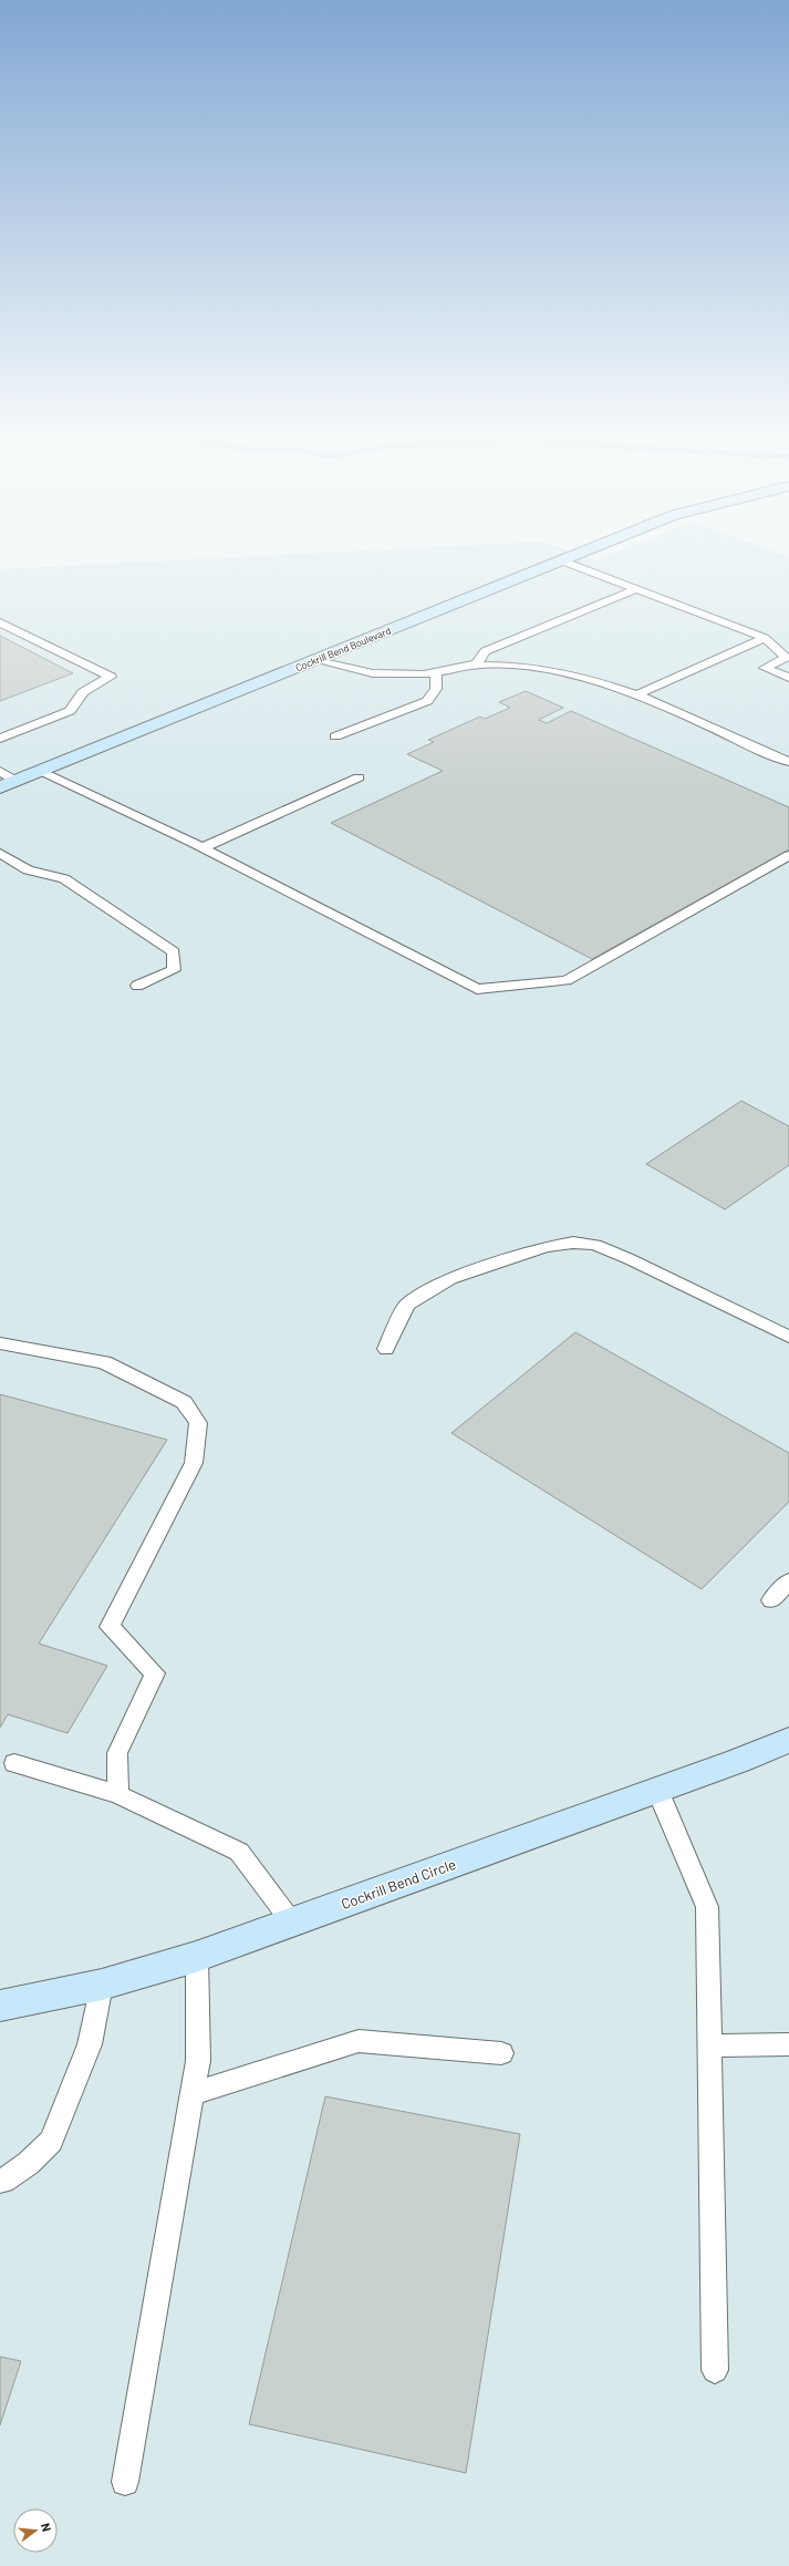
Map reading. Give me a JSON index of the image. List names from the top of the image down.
{
  "streets": {
    "street": ["Cockrill Bend Boulevard", "Cockrill Bend Circle"]
  },
  "north": "right"
}
